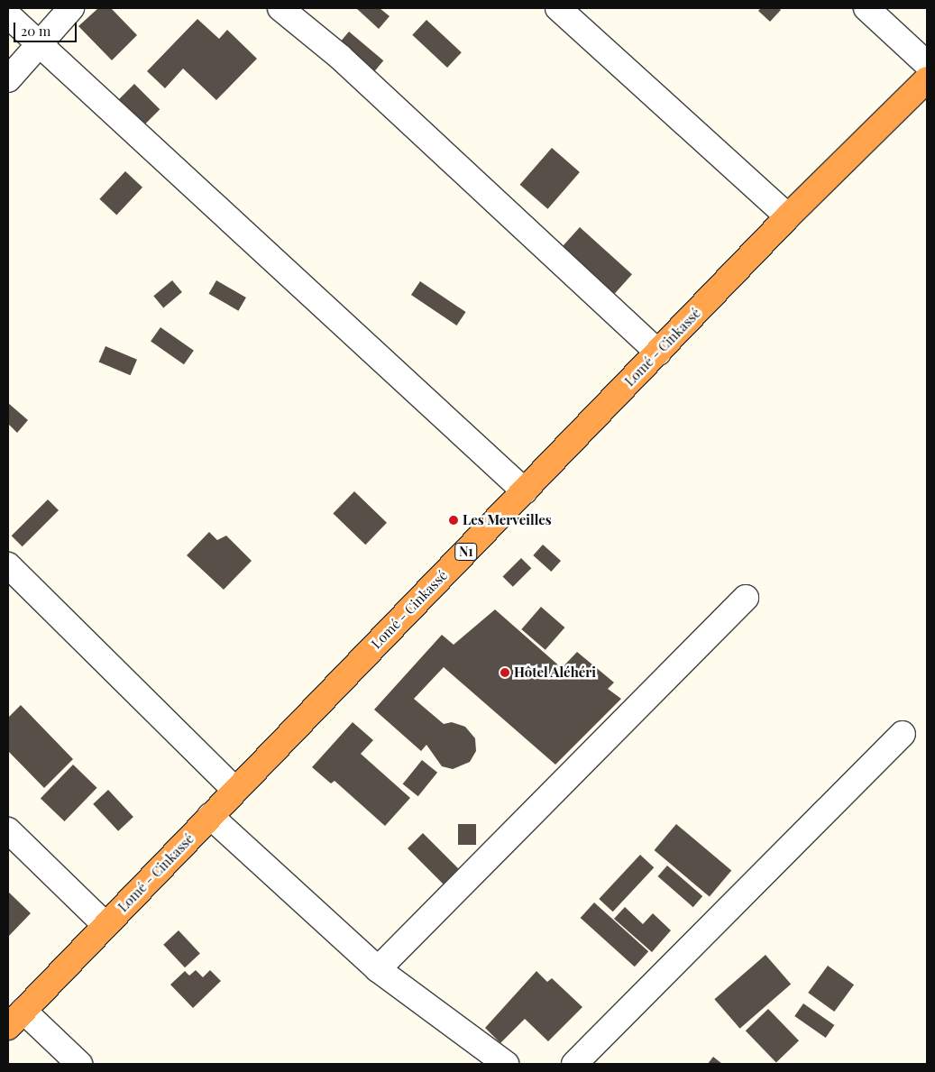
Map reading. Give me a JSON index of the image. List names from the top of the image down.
{
  "streets": {
    "highway": ["Lomé - Cinkassé", "N1"]
  },
  "places": ["Les Merveilles", "Hôtel Aléhéri"],
  "scale_bar": "20 m"
}
